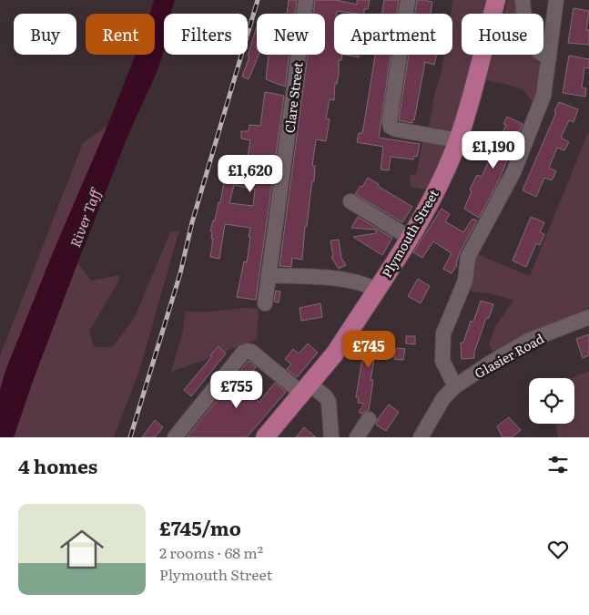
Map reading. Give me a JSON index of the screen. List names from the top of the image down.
{
  "streets": {
    "main road": ["Plymouth Street"],
    "street": ["Clare Street", "Glasier Road"]
  },
  "water": ["River Taff"],
  "page": {
    "chip": [
      "Buy",
      "Rent",
      "Filters",
      "New",
      "Apartment",
      "House"
    ],
    "price": [
      "£1,190",
      "£1,620",
      "£745",
      "£755"
    ],
    "heading": "4 homes",
    "list": [
      {
        "name": "£745/mo",
        "note": "2 rooms · 68 m² · Plymouth Street"
      }
    ]
  }
}
